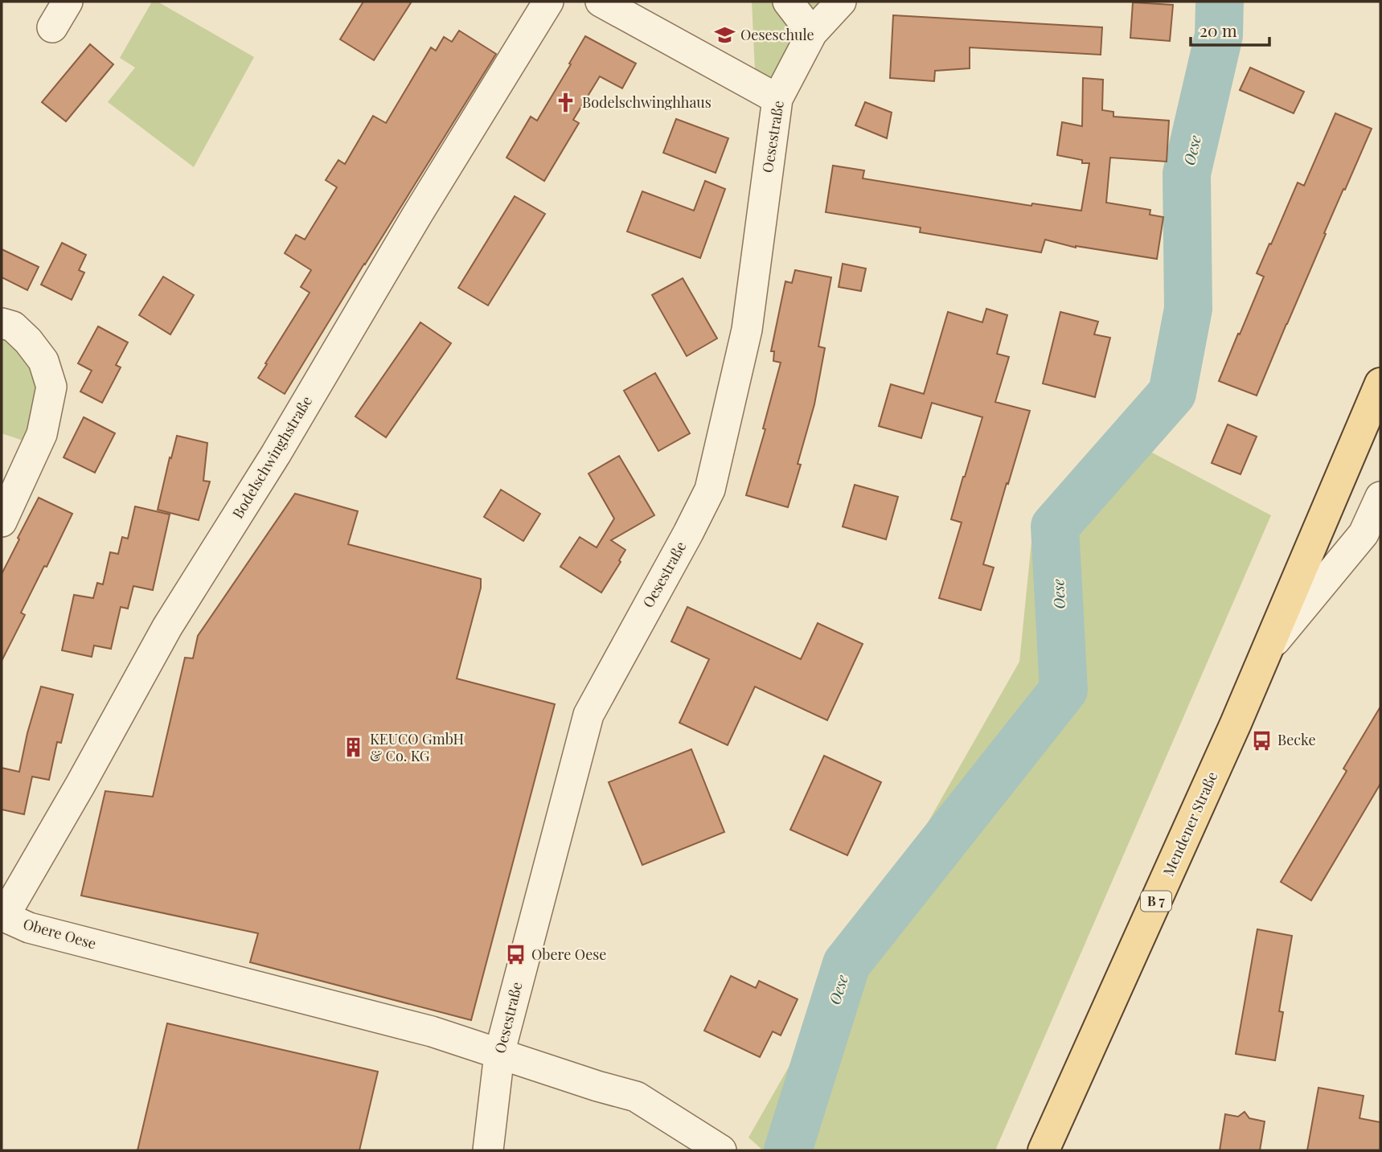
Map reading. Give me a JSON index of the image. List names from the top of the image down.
{
  "streets": {
    "main road": ["Mendener Straße", "B 7"],
    "street": ["Oesestraße", "Bodelschwinghstraße", "Obere Oese"]
  },
  "crossings": [
    ["Oesestraße", "Obere Oese"],
    ["Bodelschwinghstraße", "Obere Oese"]
  ],
  "water": ["Oese"],
  "places": {
    "school or university": ["Oeseschule"],
    "church": ["Bodelschwinghhaus"],
    "bus stop": ["Becke", "Obere Oese"],
    "building": ["KEUCO GmbH & Co. KG"]
  },
  "scale_bar": "20 m"
}
